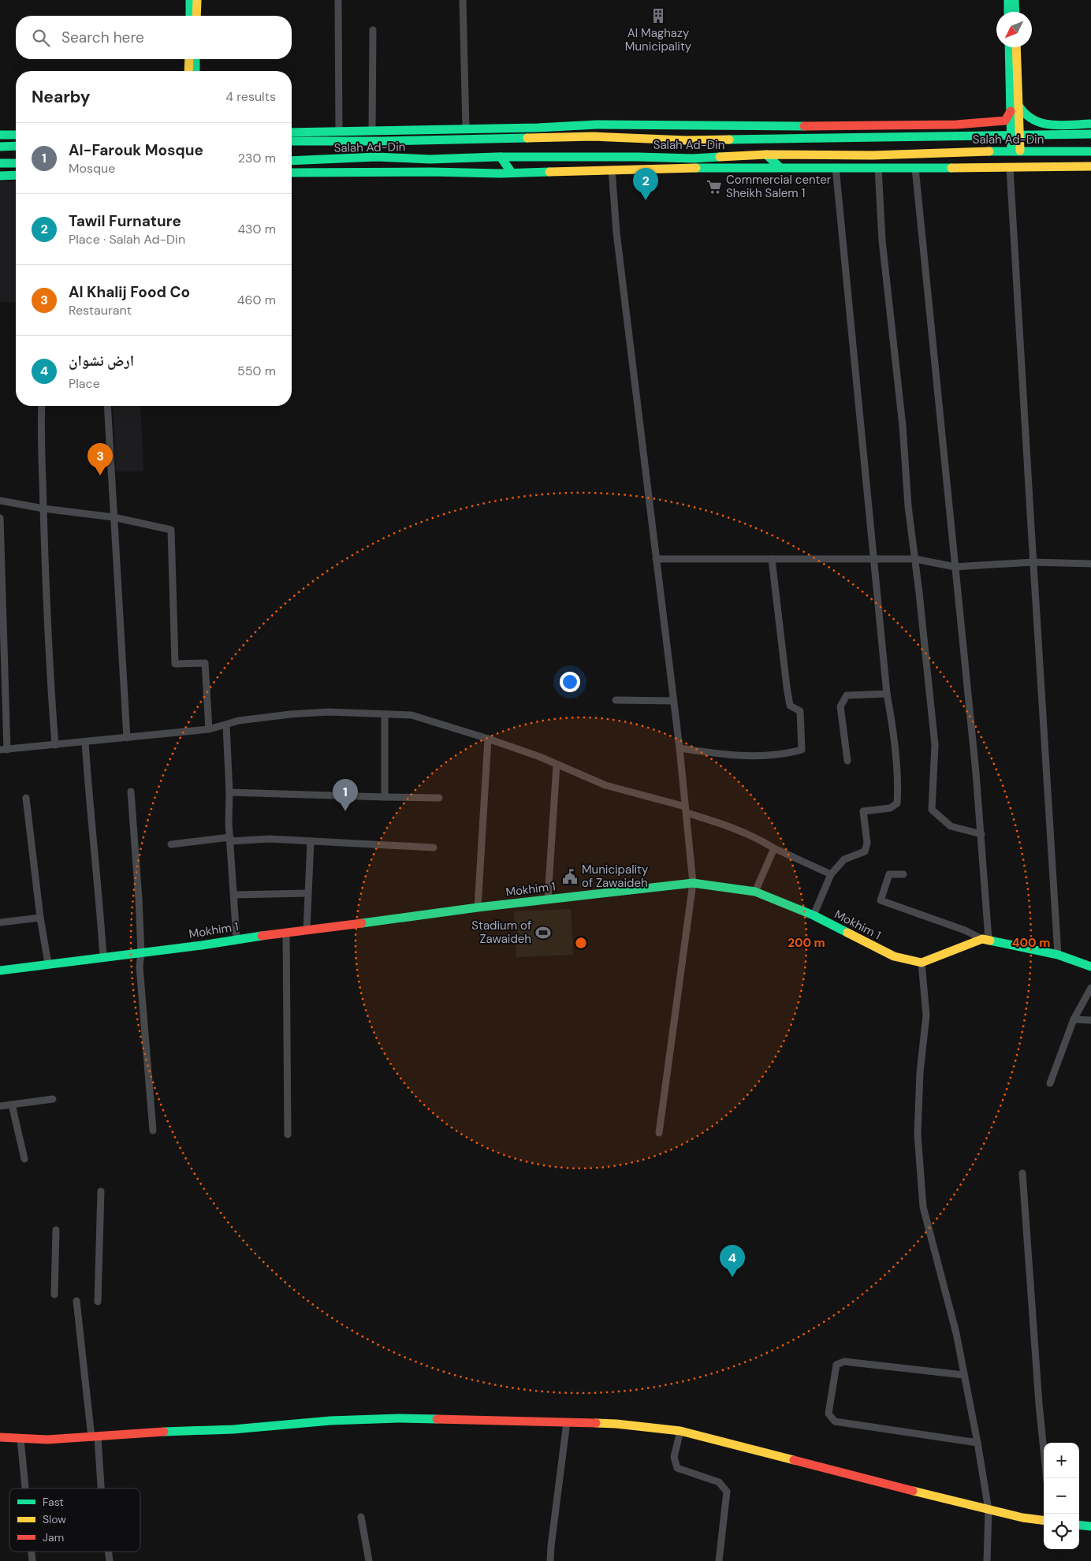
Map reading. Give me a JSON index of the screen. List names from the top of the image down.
{
  "streets": {
    "main road": ["Salah Ad-Din", "Mokhim 1"]
  },
  "places": {
    "building": ["Al Maghazy Municipality"],
    "supermarket": ["Commercial center Sheikh Salem 1"],
    "public building": ["Municipality of Zawaideh"],
    "sports": ["Stadium of Zawaideh"]
  },
  "legend": ["Fast", "Slow", "Jam"],
  "north": "bottom left",
  "page": {
    "search": "Search here",
    "heading": ["Nearby", "4 results"],
    "list": [
      {
        "mark": "1",
        "name": "Al-Farouk Mosque",
        "note": "Mosque",
        "value": "230 m"
      },
      {
        "mark": "2",
        "name": "Tawil Furnature",
        "note": "Place · Salah Ad-Din",
        "value": "430 m"
      },
      {
        "mark": "3",
        "name": "Al Khalij Food Co",
        "note": "Restaurant",
        "value": "460 m"
      },
      {
        "mark": "4",
        "name": "ارض نشوان",
        "note": "Place",
        "value": "550 m"
      }
    ],
    "pins": [
      "2",
      "3",
      "1",
      "4"
    ],
    "map_buttons": ["+", "−"]
  },
  "rings": ["200 m", "400 m"]
}
